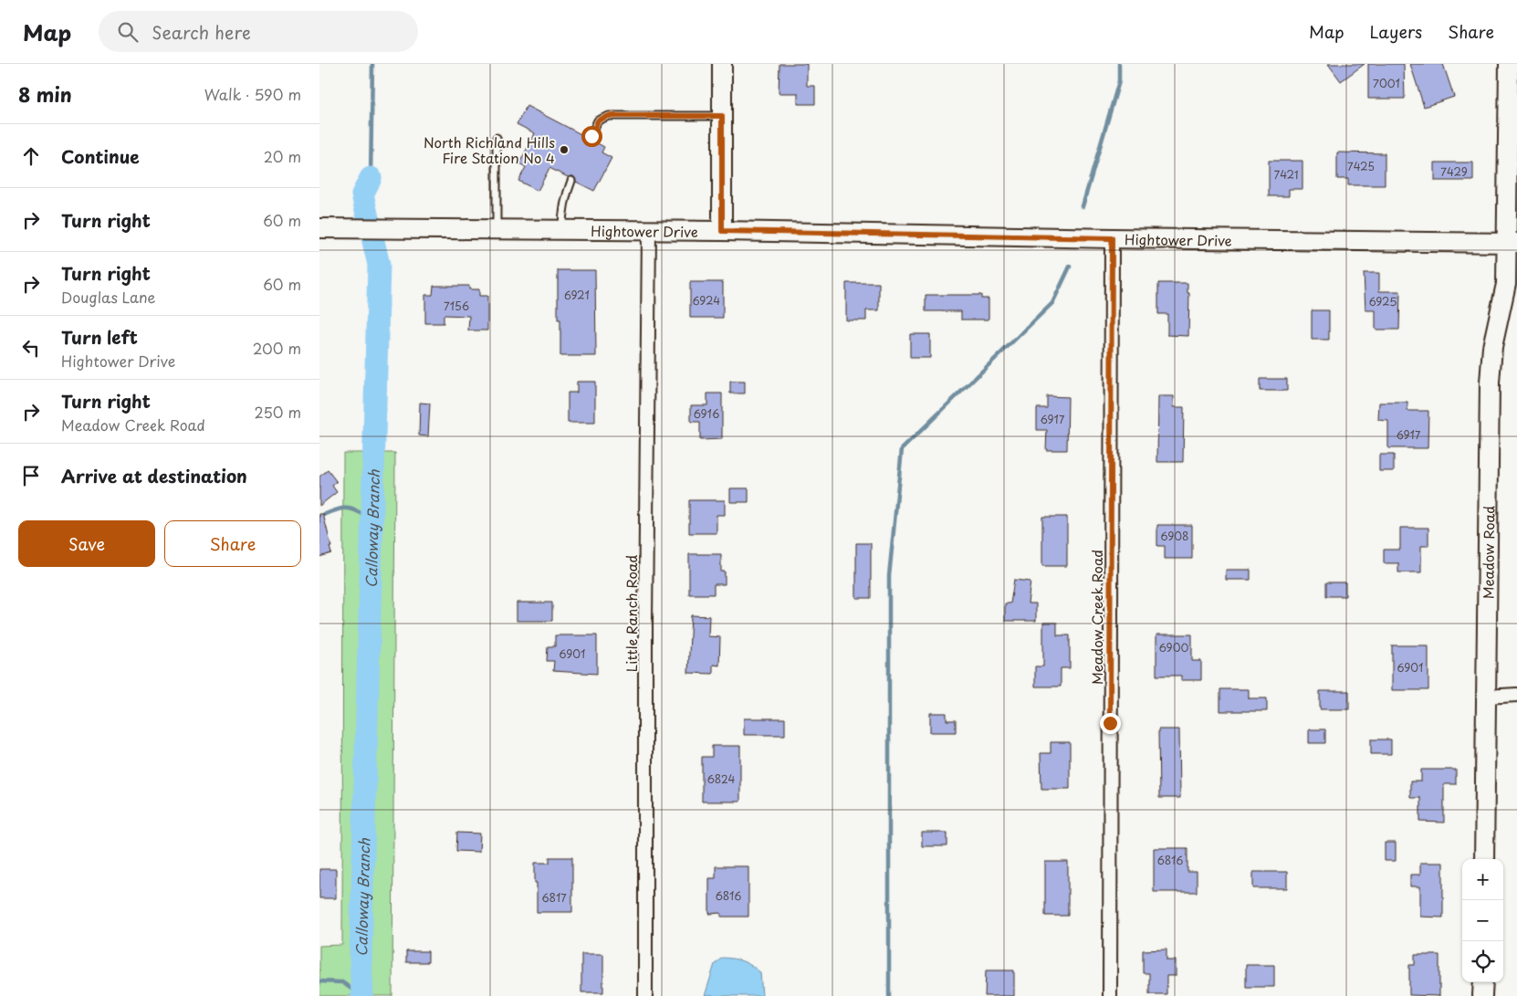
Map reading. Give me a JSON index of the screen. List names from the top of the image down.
{
  "streets": {
    "street": [
      "Hightower Drive",
      "Meadow Road",
      "Little Ranch Road",
      "Meadow Creek Road"
    ]
  },
  "crossings": [
    ["Hightower Drive", "Meadow Road"],
    ["Hightower Drive", "Little Ranch Road"],
    ["Hightower Drive", "Meadow Creek Road"]
  ],
  "water": ["Calloway Branch"],
  "places": ["North Richland Hills Fire Station No 4"],
  "house_numbers": [
    "7001",
    "7425",
    "7429",
    "7421",
    "6921",
    "6924",
    "6925",
    "7156",
    "6916",
    "6917",
    "6917",
    "6908",
    "6900",
    "6901",
    "6901",
    "6824",
    "6816",
    "6816",
    "6817"
  ],
  "page": {
    "header": "Map",
    "search": "Search here",
    "nav": ["Map", "Layers", "Share"],
    "heading": ["8 min", "Walk · 590 m"],
    "list": [
      ["Continue", "20 m"],
      ["Turn right", "60 m"],
      ["Turn right", "Douglas Lane", "60 m"],
      ["Turn left", "Hightower Drive", "200 m"],
      ["Turn right", "Meadow Creek Road", "250 m"],
      "Arrive at destination"
    ],
    "buttons": ["Save", "Share"],
    "map_buttons": ["+", "−"]
  }
}
